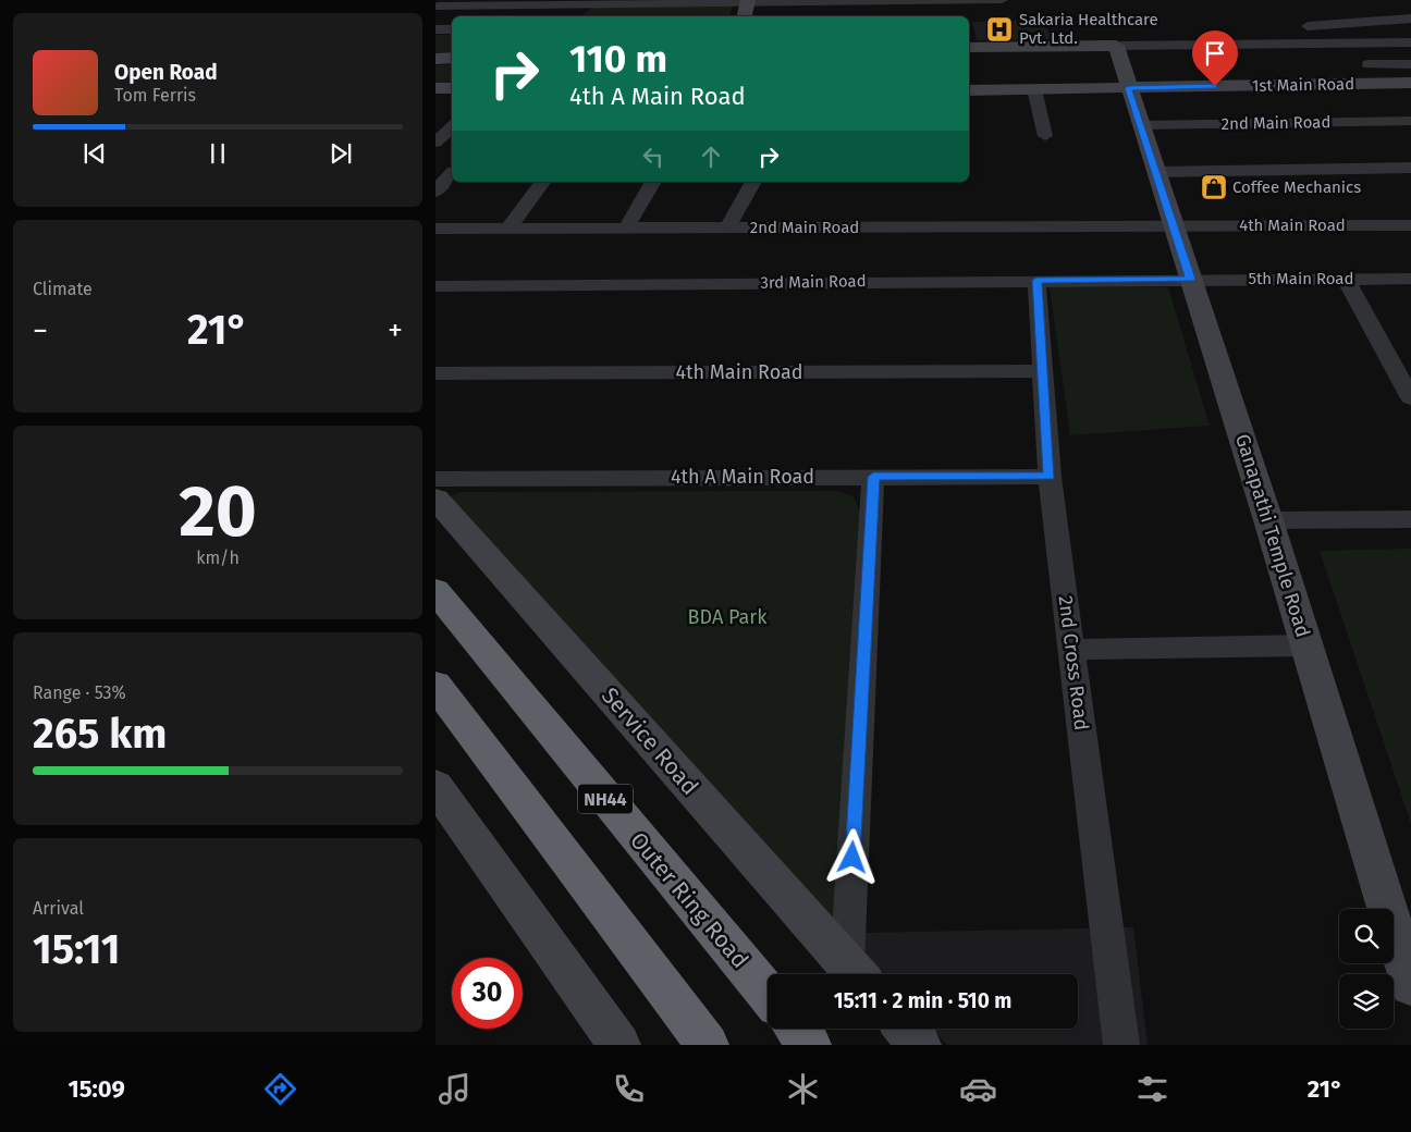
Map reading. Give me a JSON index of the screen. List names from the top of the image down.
{
  "streets": {
    "highway": ["NH44", "Outer Ring Road"],
    "street": [
      "1st Main Road",
      "2nd Main Road",
      "4th Main Road",
      "5th Main Road",
      "3rd Main Road",
      "4th A Main Road",
      "Ganapathi Temple Road",
      "2nd Cross Road",
      "Service Road"
    ]
  },
  "crossings": [
    ["1st Main Road", "Ganapathi Temple Road"],
    ["2nd Main Road", "4th Main Road"],
    ["2nd Main Road", "Ganapathi Temple Road"],
    ["4th Main Road", "Ganapathi Temple Road"],
    ["4th Main Road", "2nd Cross Road"],
    ["5th Main Road", "3rd Main Road"],
    ["5th Main Road", "Ganapathi Temple Road"],
    ["3rd Main Road", "Ganapathi Temple Road"],
    ["3rd Main Road", "2nd Cross Road"],
    ["4th A Main Road", "2nd Cross Road"]
  ],
  "parks": ["BDA Park"],
  "places": {
    "hospital": ["Sakaria Healthcare Pvt. Ltd."],
    "shop": ["Coffee Mechanics"]
  },
  "page": {
    "turn": ["110 m", "4th A Main Road"],
    "song": ["Open Road", "Tom Ferris"],
    "tile": [
      "Climate",
      ["20", "km/h"],
      ["Range · 53%", "265 km"],
      ["Arrival", "15:11"]
    ],
    "heat": ["−", "21°", "+"],
    "limit": "30",
    "trip": "15:11 · 2 min · 510 m",
    "tabs": ["15:09", "21°"]
  }
}
